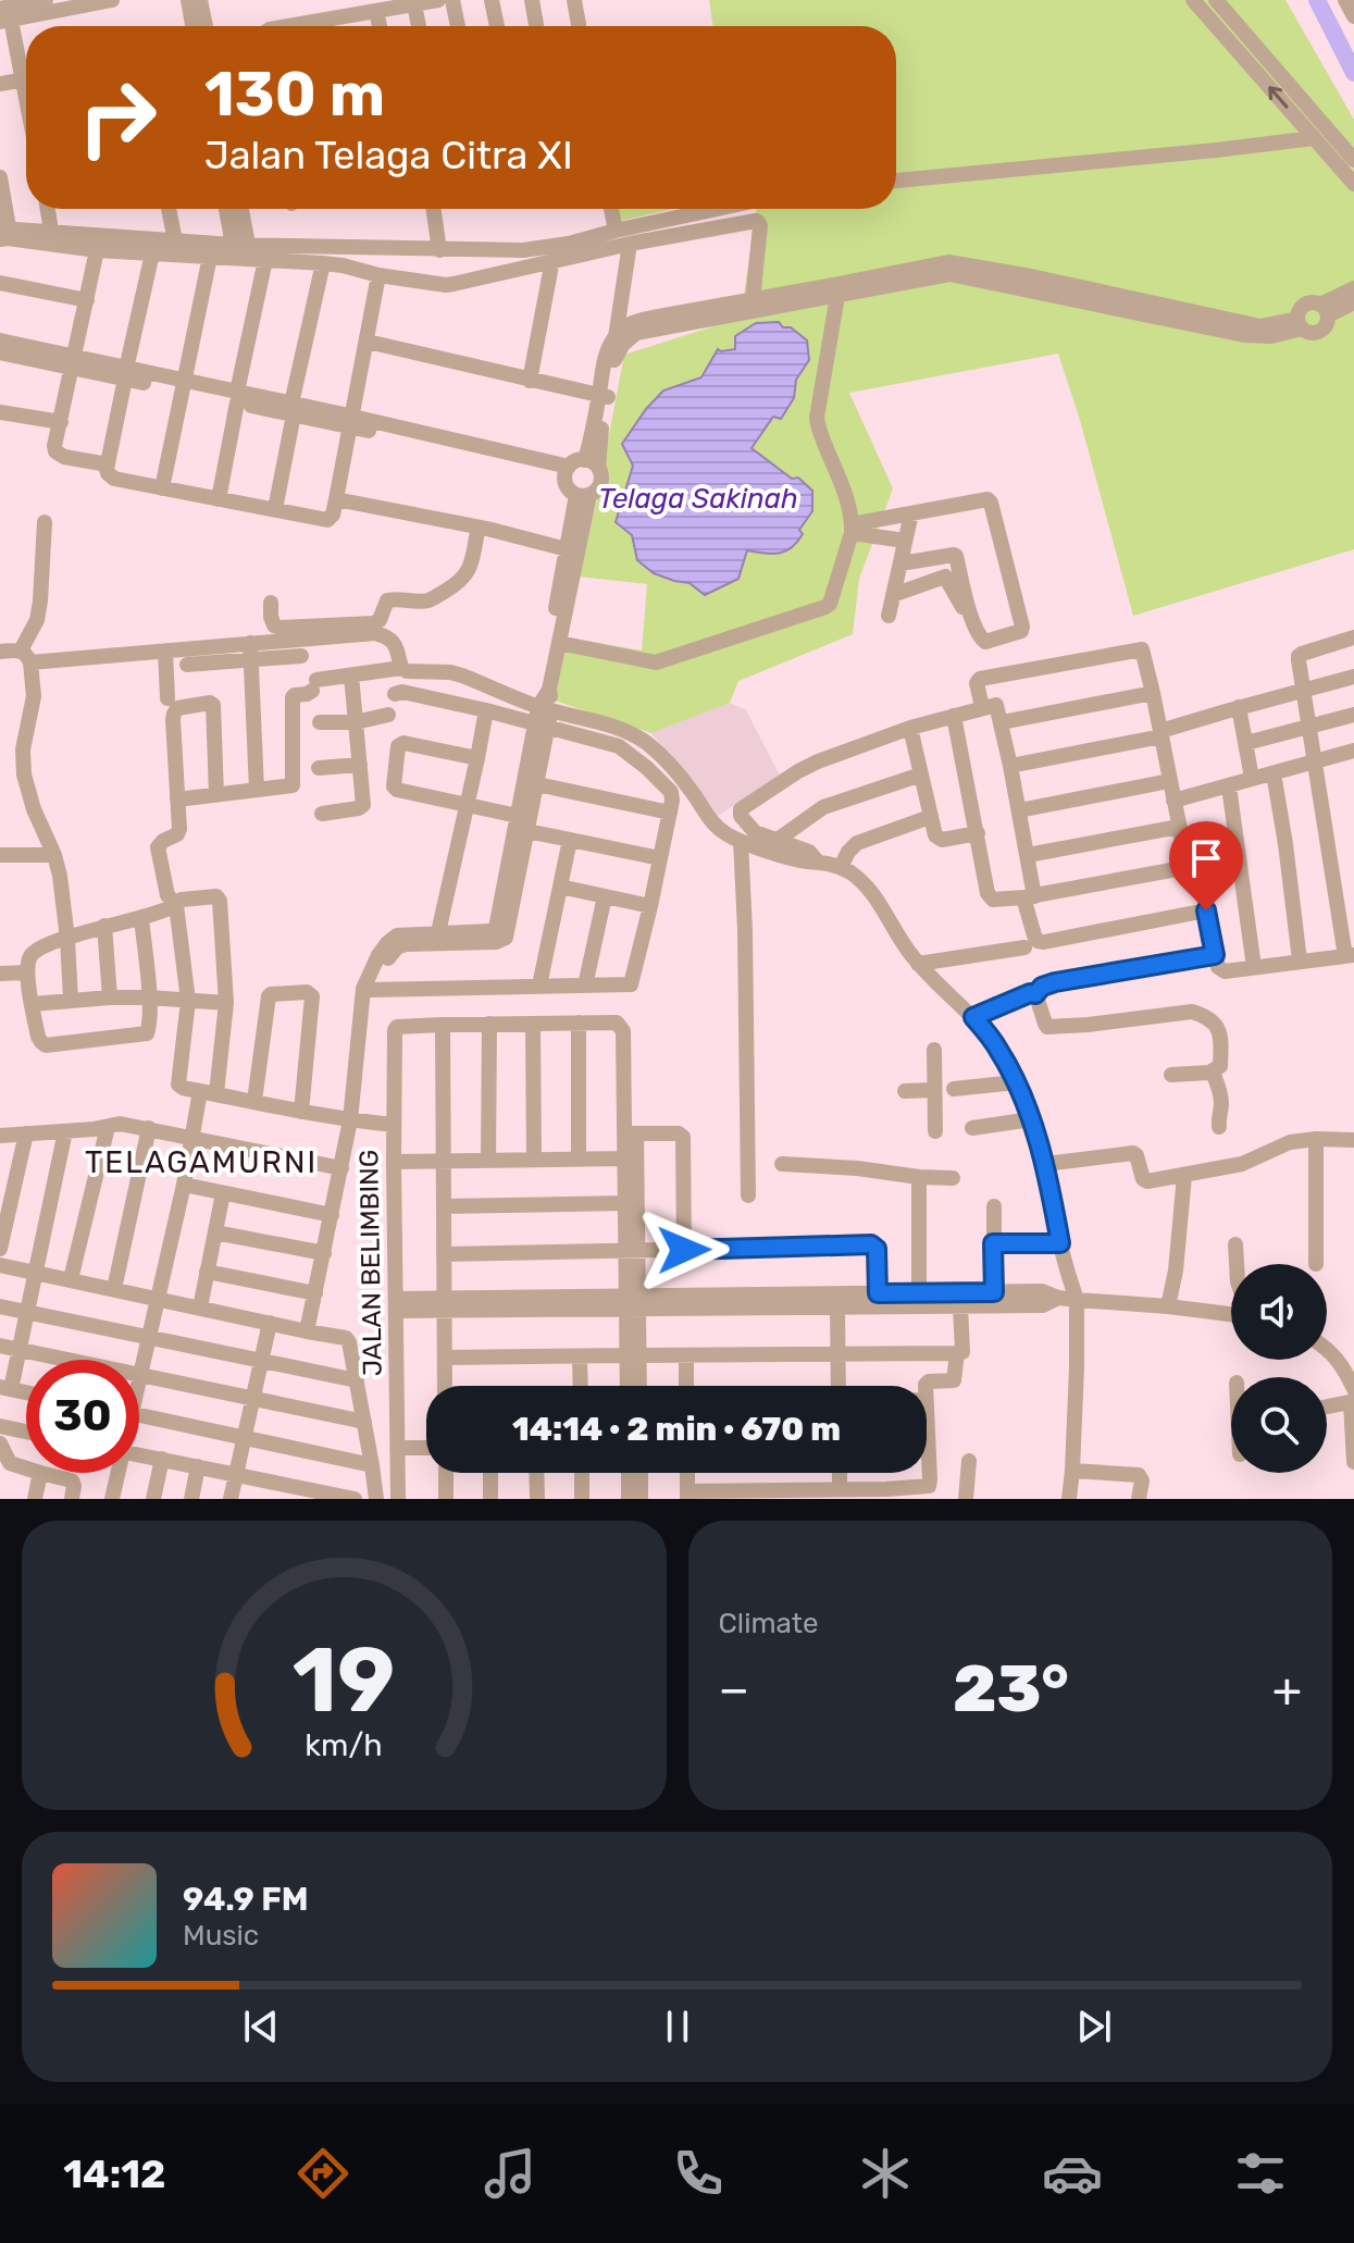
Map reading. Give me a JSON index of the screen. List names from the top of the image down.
{
  "streets": {
    "street": ["JALAN BELIMBING"]
  },
  "districts": ["TELAGAMURNI"],
  "water": ["Telaga Sakinah"],
  "page": {
    "turn": ["130 m", "Jalan Telaga Citra XI"],
    "limit": "30",
    "trip": "14:14 · 2 min · 670 m",
    "tile": "Climate",
    "heat": ["−", "23°", "+"],
    "song": ["94.9 FM", "Music"],
    "tabs": "14:12",
    "gauge": ["19", "km/h"]
  }
}
